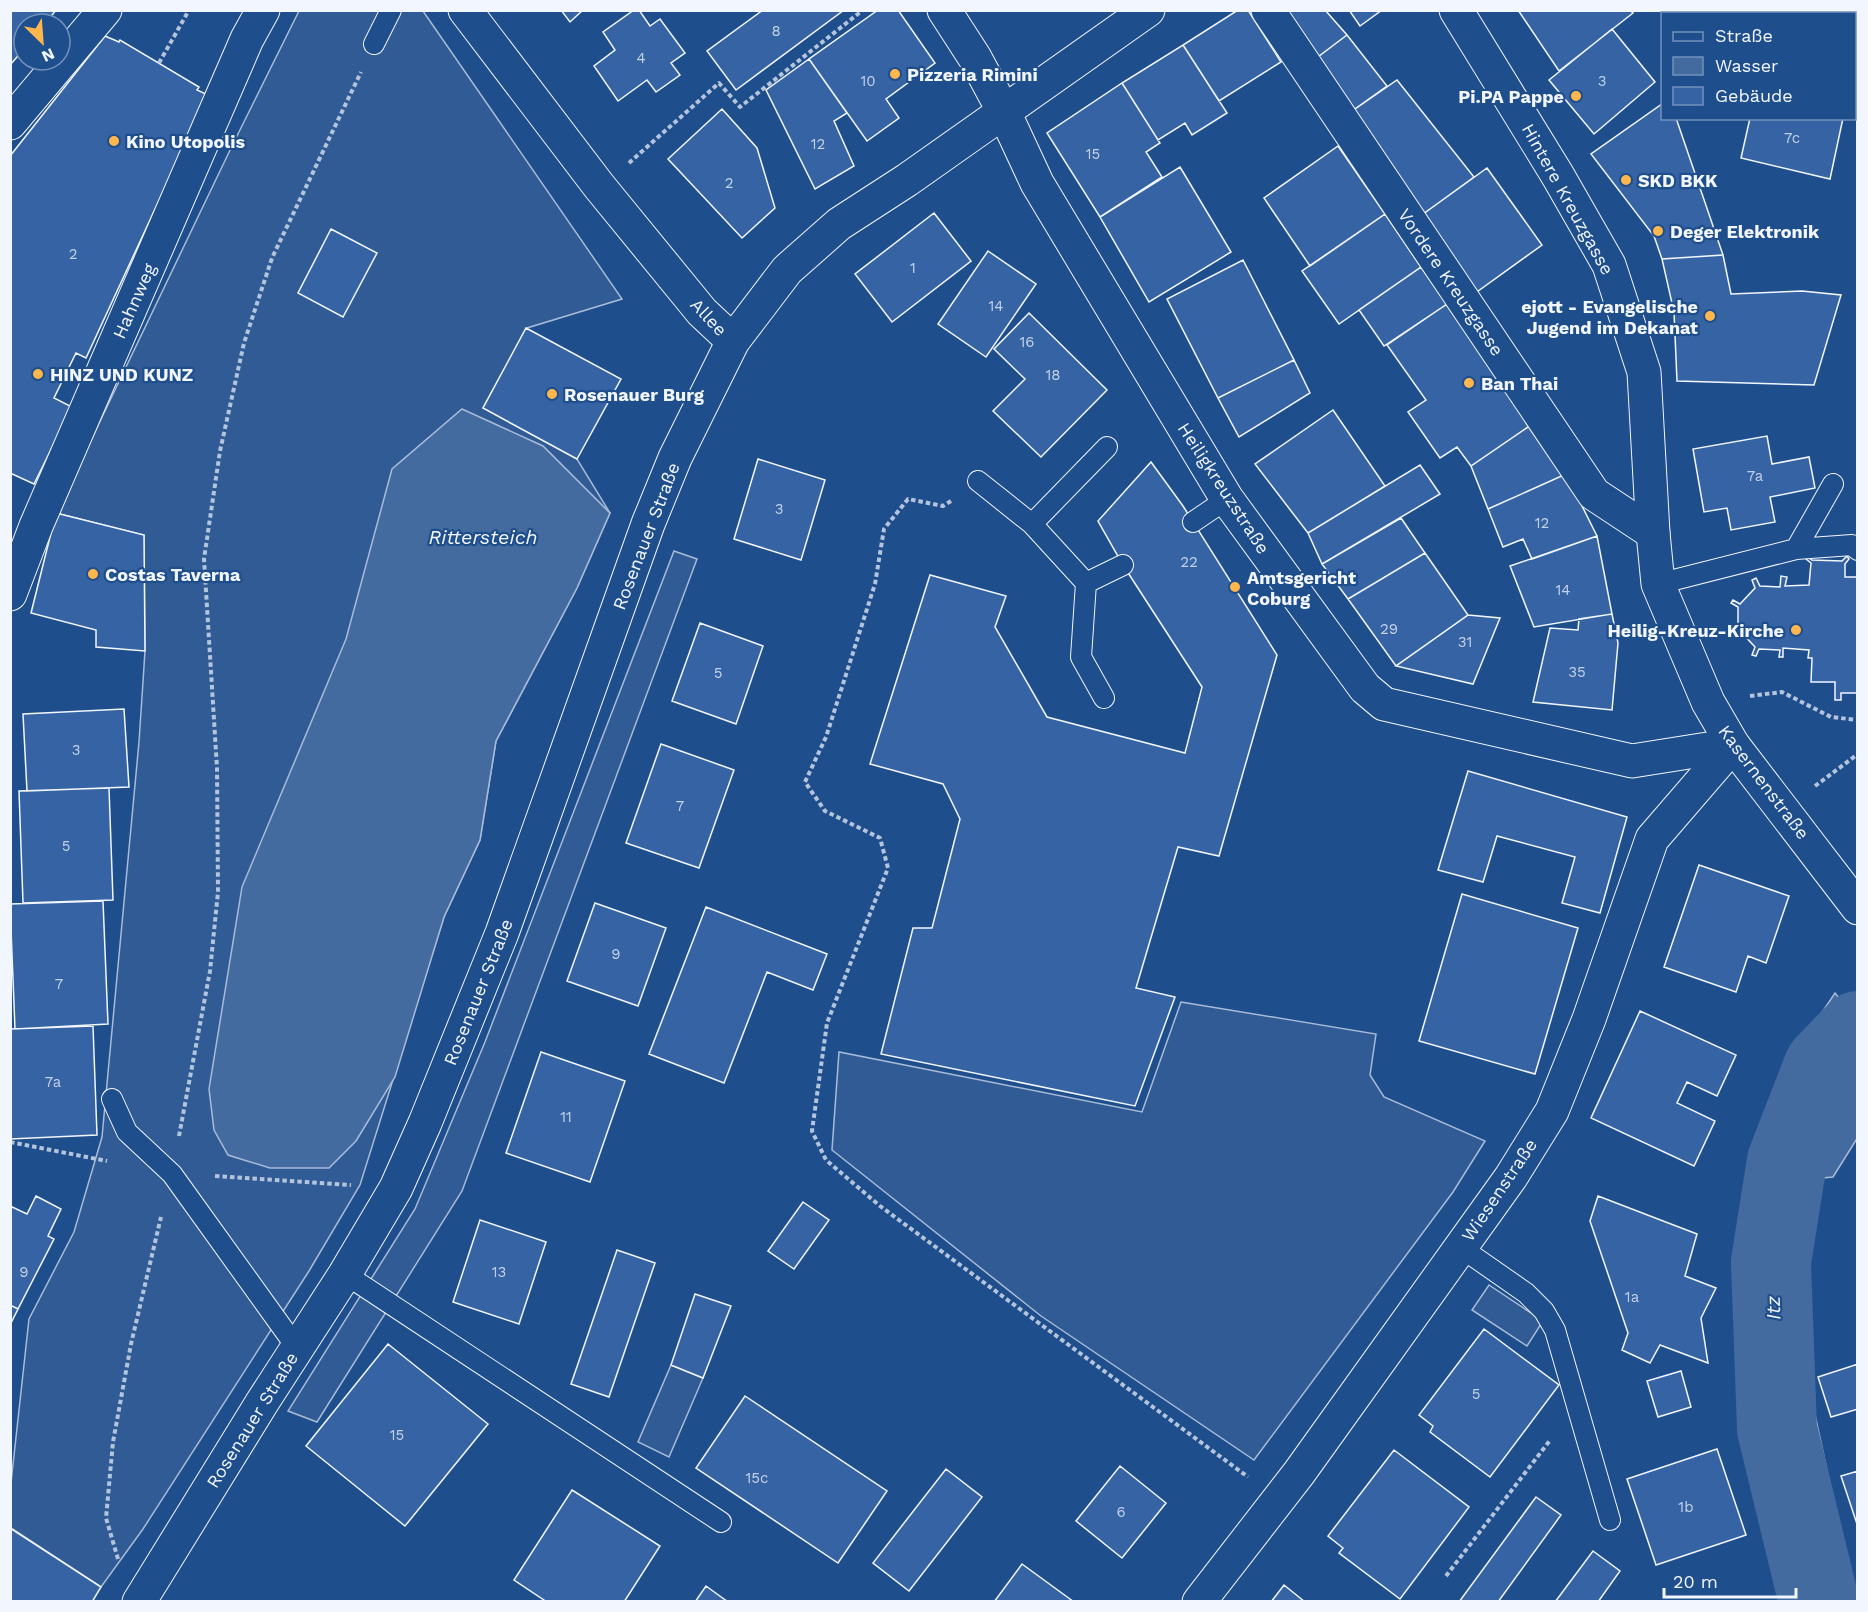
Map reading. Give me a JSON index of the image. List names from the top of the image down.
{
  "streets": {
    "street": [
      "Hintere Kreuzgasse",
      "Vordere Kreuzgasse",
      "Hahnweg",
      "Allee",
      "Heiligkreuzstraße",
      "Rosenauer Straße",
      "Kasernenstraße",
      "Wiesenstraße"
    ]
  },
  "crossings": [
    ["Hintere Kreuzgasse", "Vordere Kreuzgasse"],
    ["Hintere Kreuzgasse", "Kasernenstraße"],
    ["Allee", "Heiligkreuzstraße"],
    ["Allee", "Rosenauer Straße"],
    ["Heiligkreuzstraße", "Kasernenstraße"],
    ["Heiligkreuzstraße", "Wiesenstraße"],
    ["Kasernenstraße", "Wiesenstraße"]
  ],
  "water": ["Rittersteich", "Itz"],
  "places": [
    "Pizzeria Rimini",
    "Pi.PA Pappe",
    "Kino Utopolis",
    "SKD BKK",
    "Deger Elektronik",
    "ejott - Evangelische Jugend im Dekanat",
    "HINZ UND KUNZ",
    "Ban Thai",
    "Rosenauer Burg",
    "Costas Taverna",
    "Amtsgericht Coburg",
    "Heilig-Kreuz-Kirche"
  ],
  "house_numbers": [
    "8",
    "4",
    "10",
    "3",
    "7c",
    "12",
    "15",
    "2",
    "2",
    "1",
    "14",
    "16",
    "18",
    "7a",
    "3",
    "12",
    "22",
    "14",
    "29",
    "31",
    "35",
    "5",
    "3",
    "7",
    "5",
    "9",
    "7",
    "7a",
    "11",
    "9",
    "13",
    "1a",
    "5",
    "15",
    "15c",
    "1b",
    "6"
  ],
  "legend": ["Straße", "Wasser", "Gebäude"],
  "scale_bar": "20 m",
  "north": "bottom right"
}
